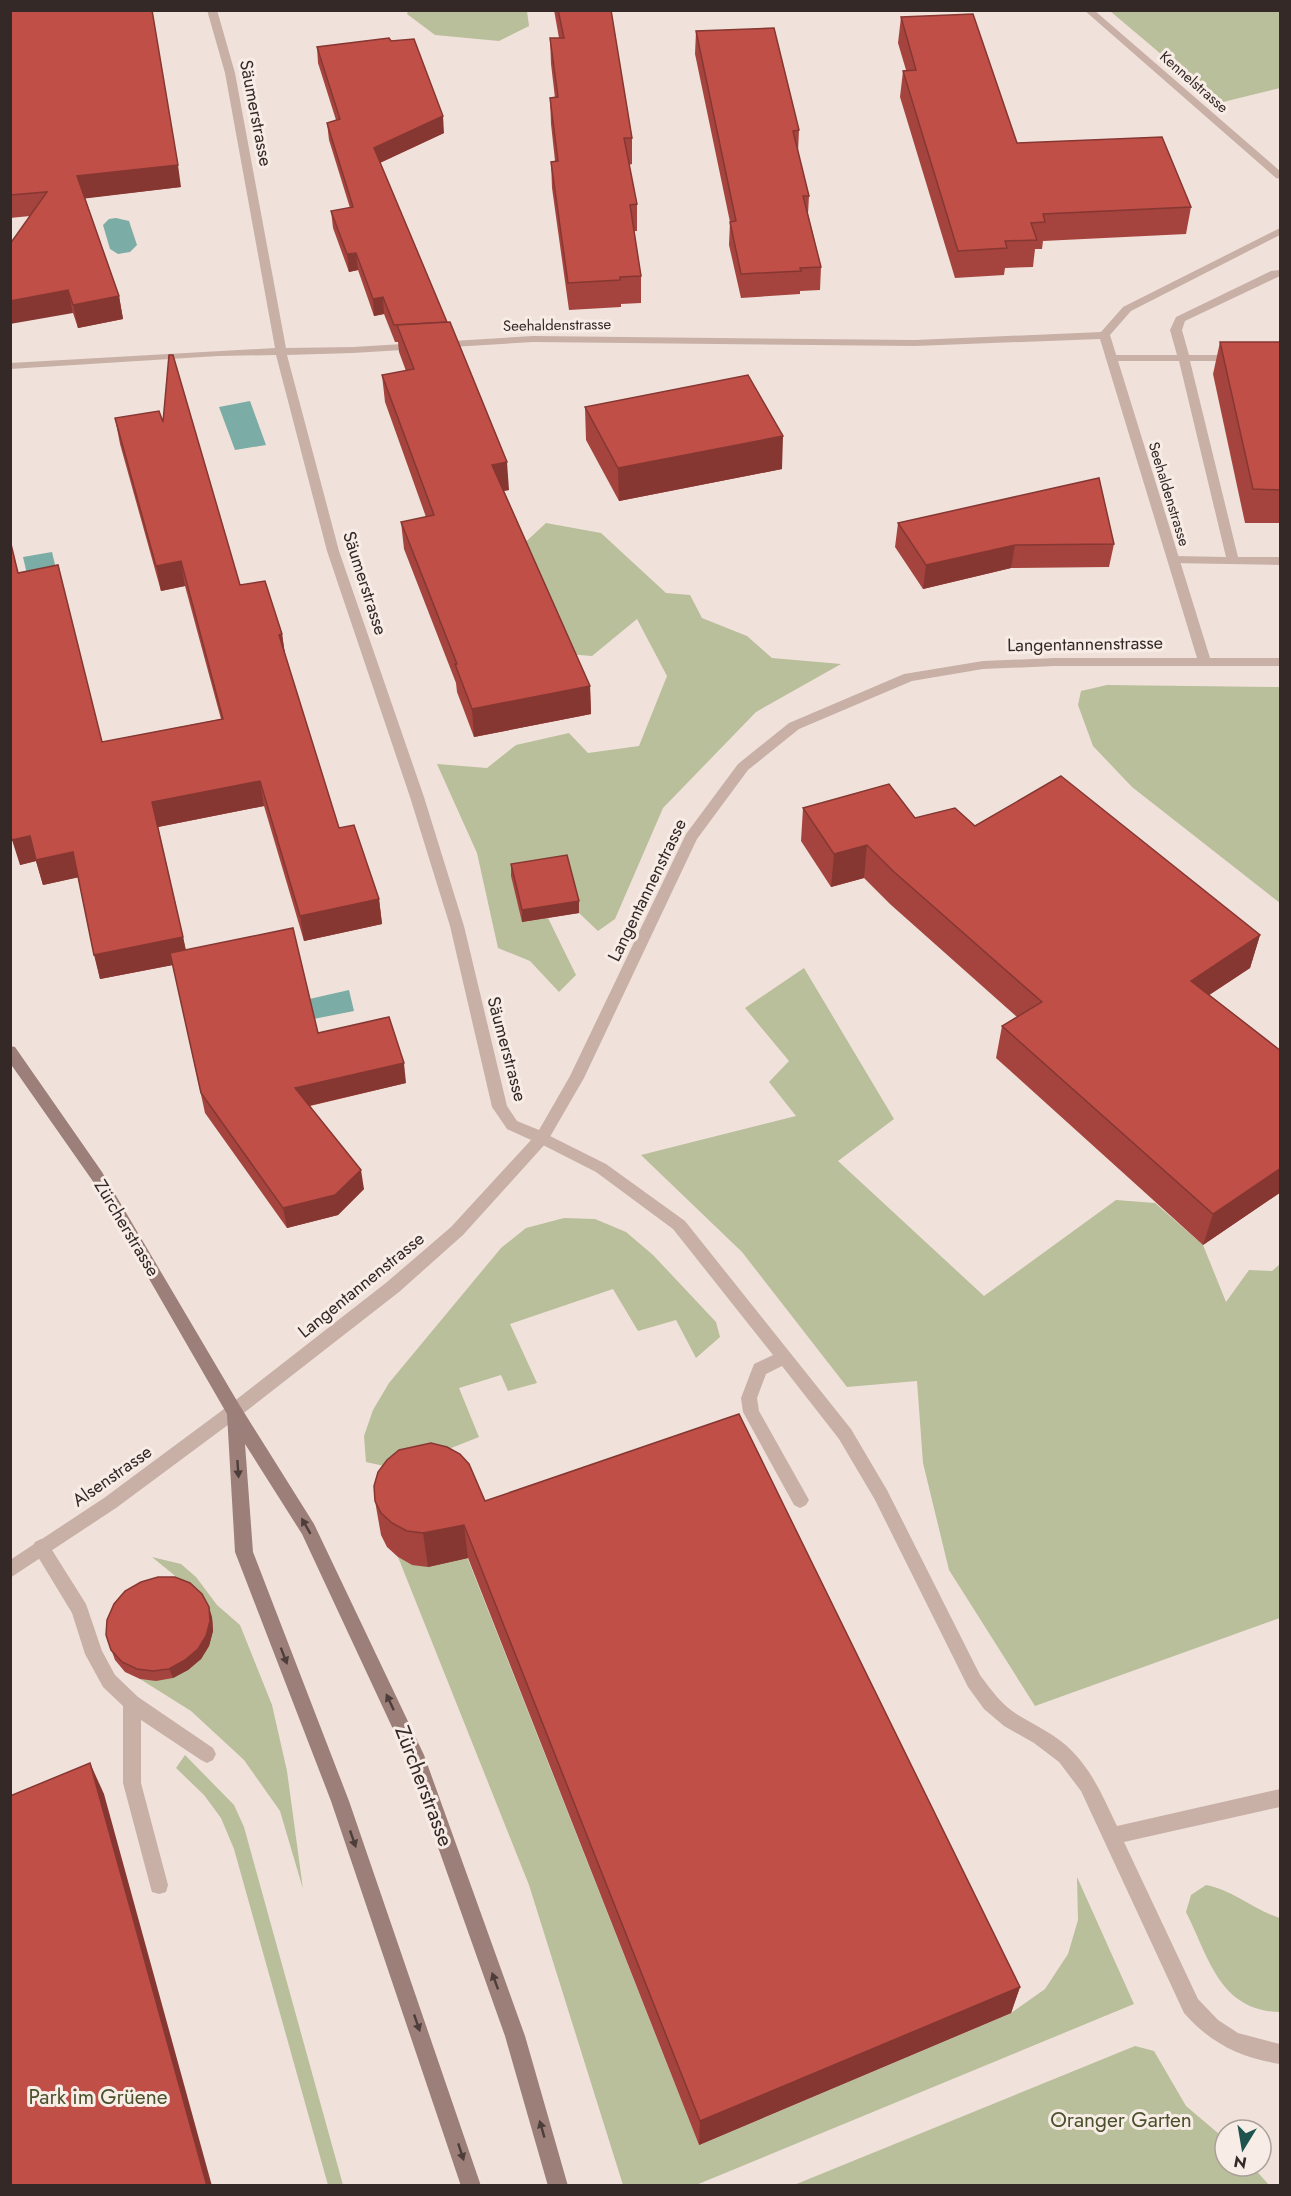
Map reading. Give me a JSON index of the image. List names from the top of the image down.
{
  "streets": {
    "main road": ["Zürcherstrasse"],
    "street": [
      "Kennelstrasse",
      "Säumerstrasse",
      "Seehaldenstrasse",
      "Langentannenstrasse",
      "Alsenstrasse"
    ]
  },
  "crossings": [
    ["Säumerstrasse", "Seehaldenstrasse"],
    ["Säumerstrasse", "Langentannenstrasse"],
    ["Seehaldenstrasse", "Langentannenstrasse"],
    ["Langentannenstrasse", "Zürcherstrasse"],
    ["Langentannenstrasse", "Alsenstrasse"],
    ["Zürcherstrasse", "Alsenstrasse"]
  ],
  "parks": ["Park im Grüene", "Oranger Garten"],
  "north": "bottom"
}
